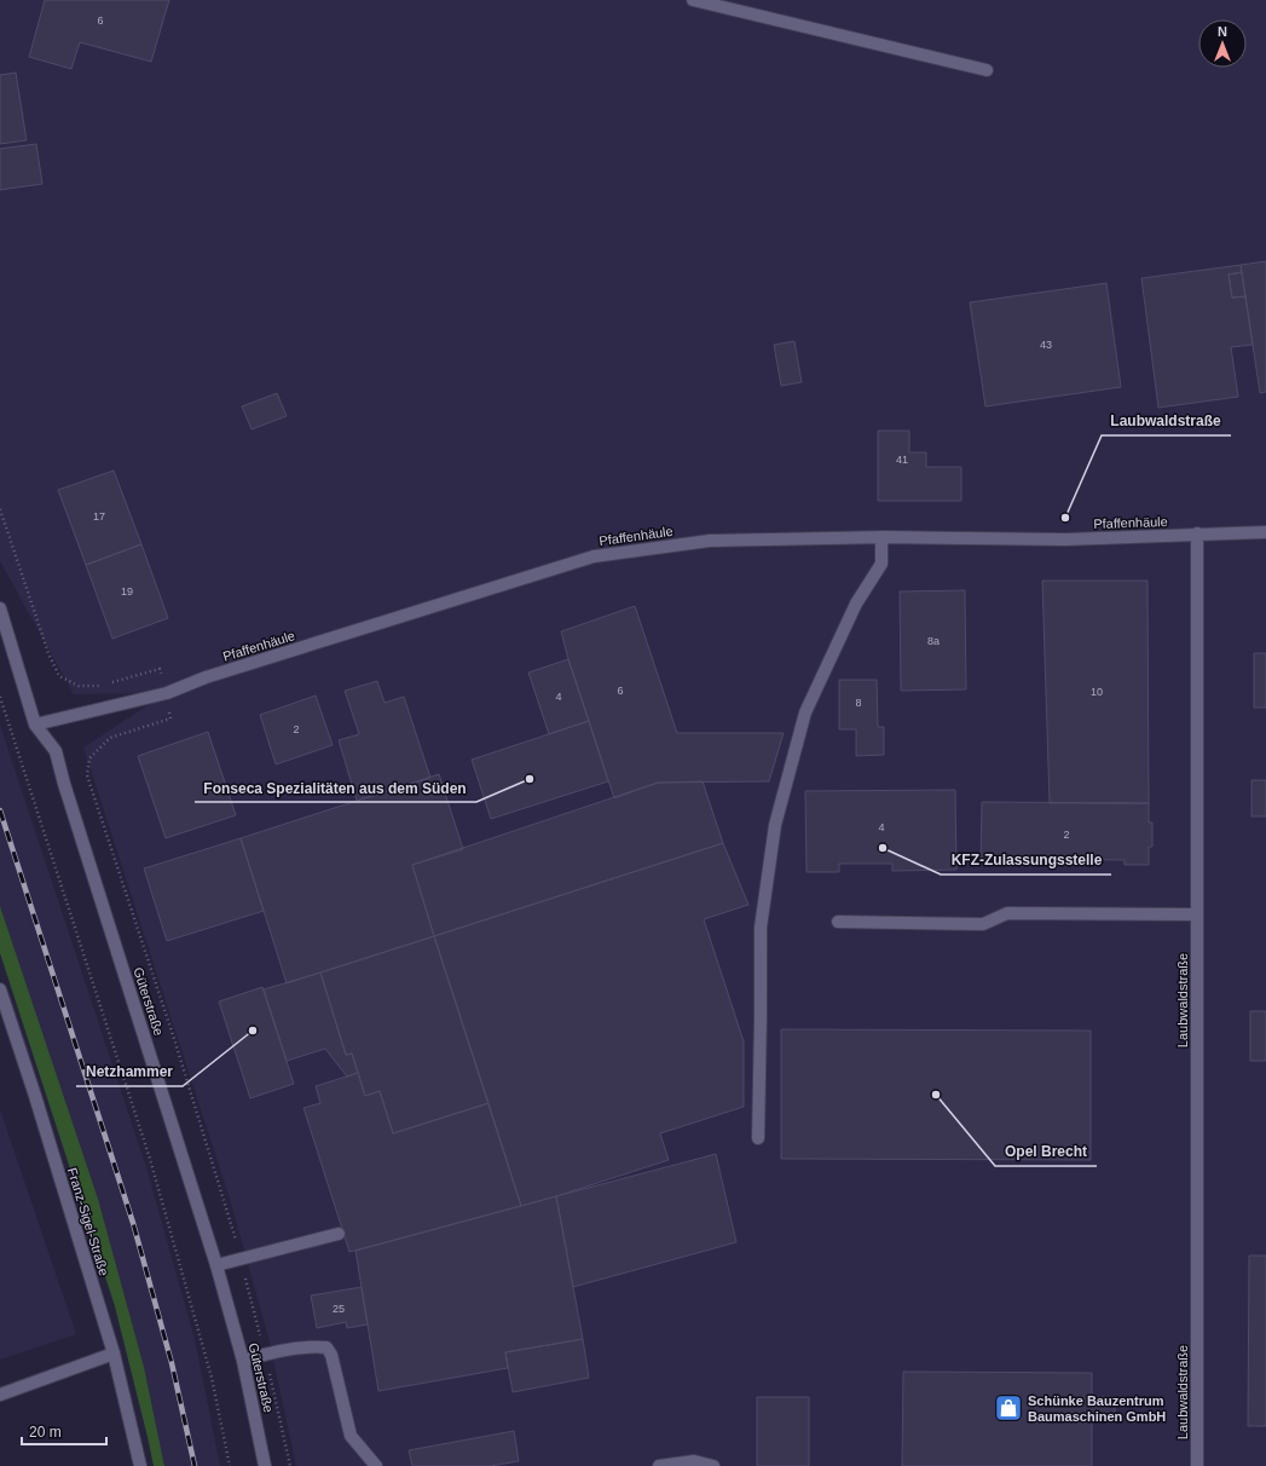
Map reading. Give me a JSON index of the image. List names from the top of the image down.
{
  "streets": {
    "street": [
      "Pfaffenhäule",
      "Laubwaldstraße",
      "Güterstraße",
      "Franz-Sigel-Straße"
    ]
  },
  "crossings": [
    ["Pfaffenhäule", "Laubwaldstraße"],
    ["Pfaffenhäule", "Güterstraße"]
  ],
  "places": {
    "other": [
      "Laubwaldstraße",
      "Fonseca Spezialitäten aus dem Süden",
      "KFZ-Zulassungsstelle",
      "Netzhammer",
      "Opel Brecht"
    ],
    "shop": ["Schünke Bauzentrum Baumaschinen GmbH"]
  },
  "house_numbers": [
    "6",
    "43",
    "41",
    "17",
    "19",
    "8a",
    "6",
    "10",
    "4",
    "8",
    "2",
    "4",
    "2",
    "25"
  ],
  "scale_bar": "20 m",
  "north": "top"
}
